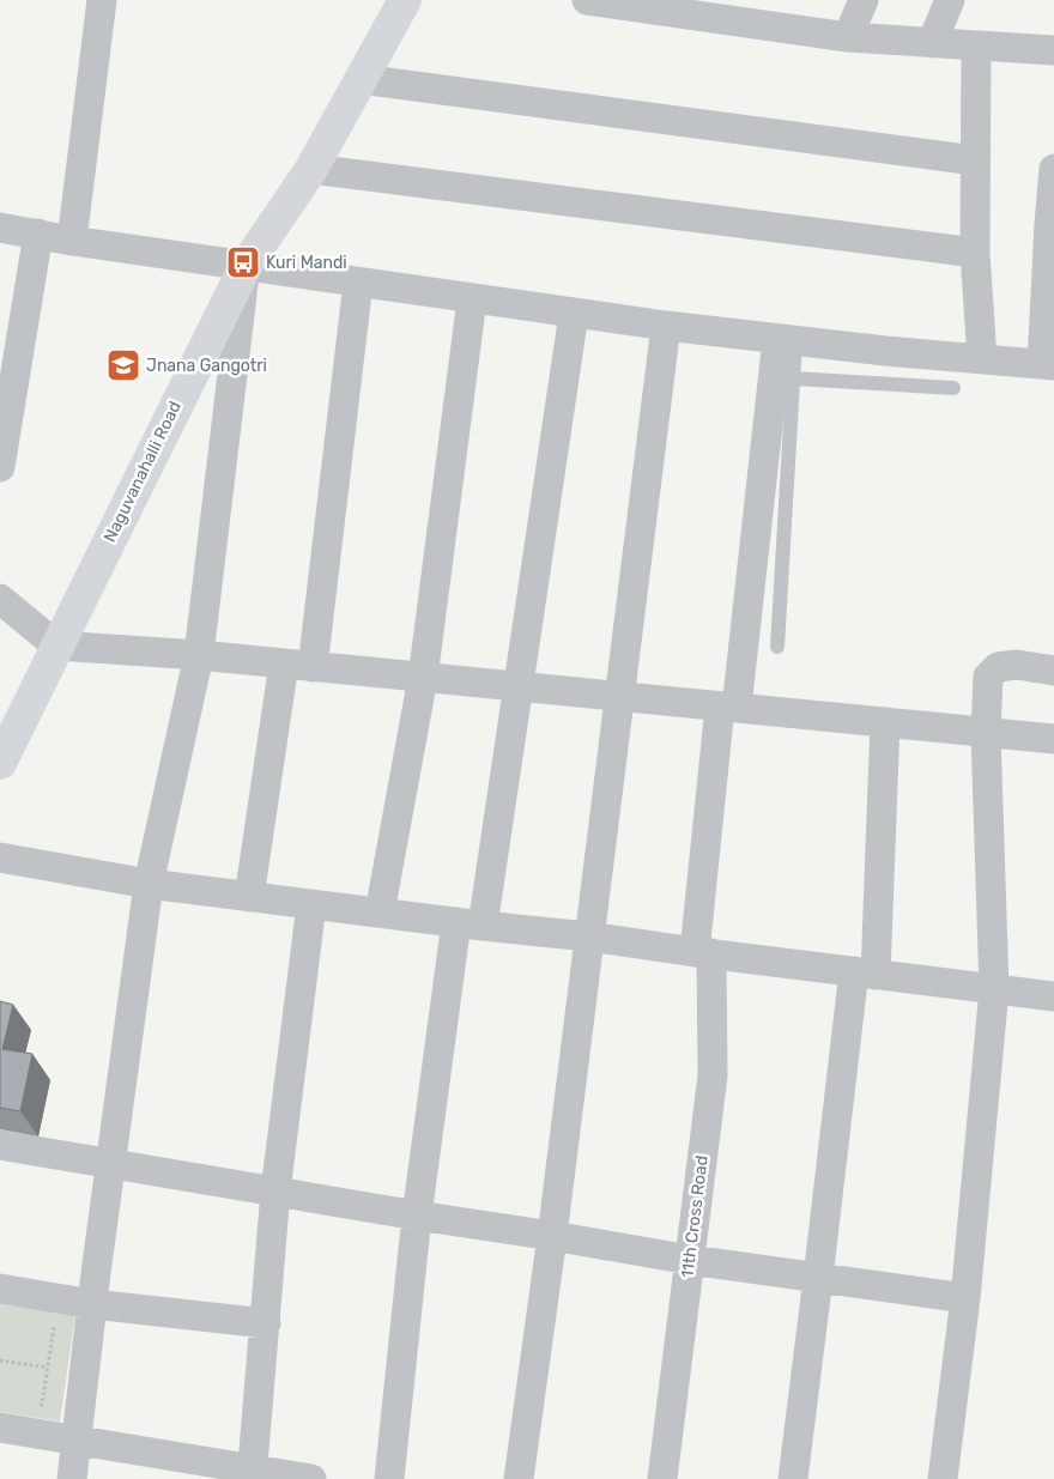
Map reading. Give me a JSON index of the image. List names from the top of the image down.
{
  "streets": {
    "street": ["Naguvanahalli Road", "11th Cross Road"]
  },
  "places": {
    "bus stop": ["Kuri Mandi"],
    "school or university": ["Jnana Gangotri"]
  }
}
